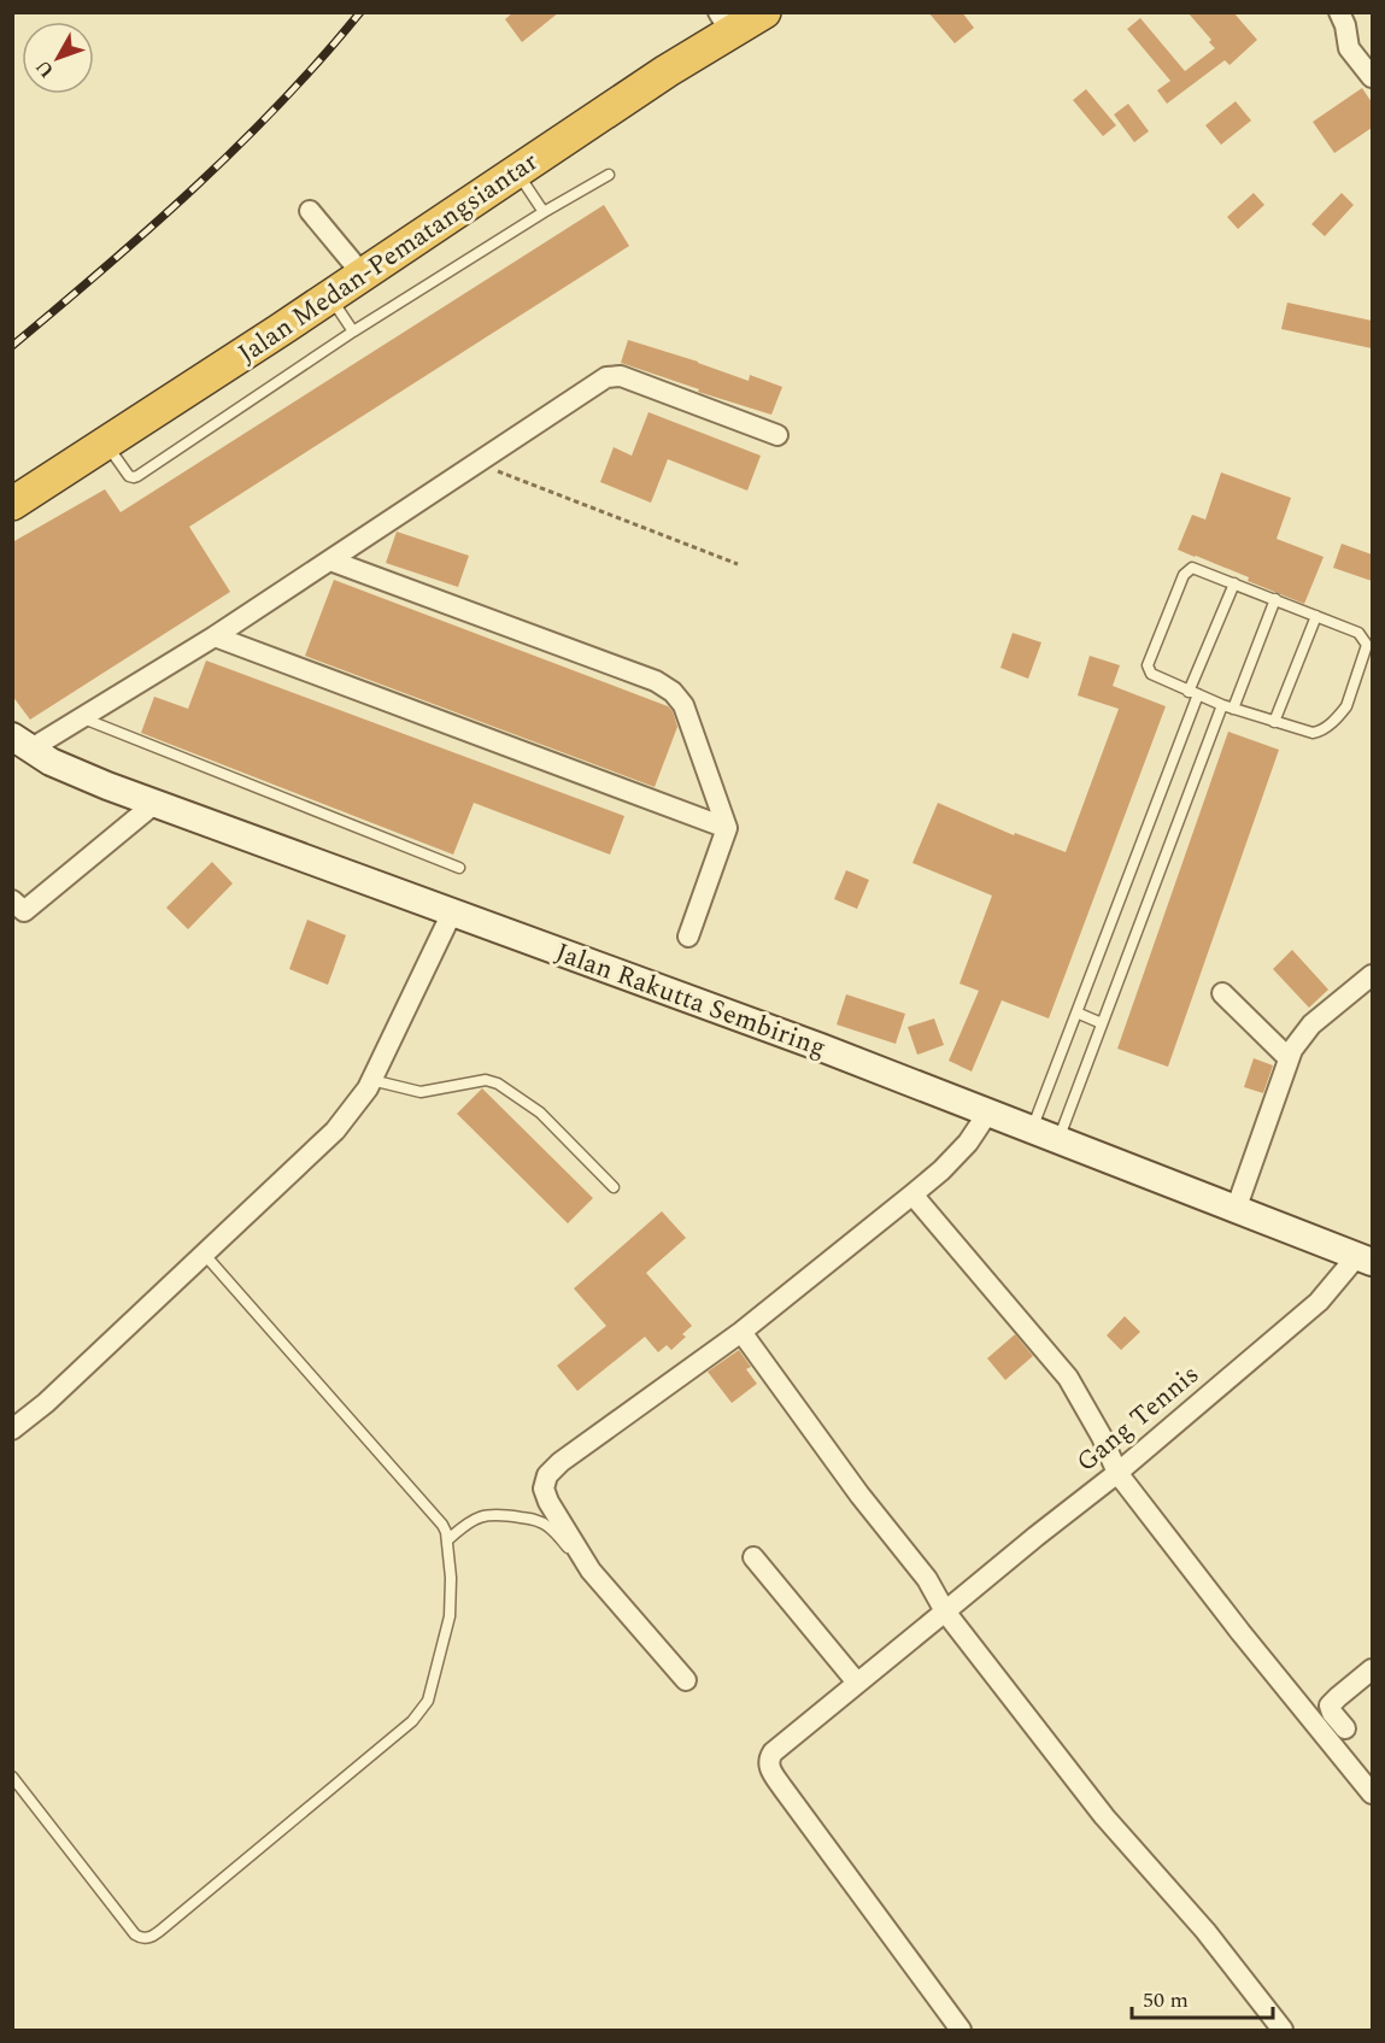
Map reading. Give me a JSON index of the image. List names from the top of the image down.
{
  "streets": {
    "highway": ["Jalan Medan-Pematangsiantar"],
    "main road": ["Jalan Rakutta Sembiring"],
    "street": ["Gang Tennis"]
  },
  "crossings": [
    ["Jalan Rakutta Sembiring", "Gang Tennis"]
  ],
  "scale_bar": "50 m",
  "north": "bottom left"
}
